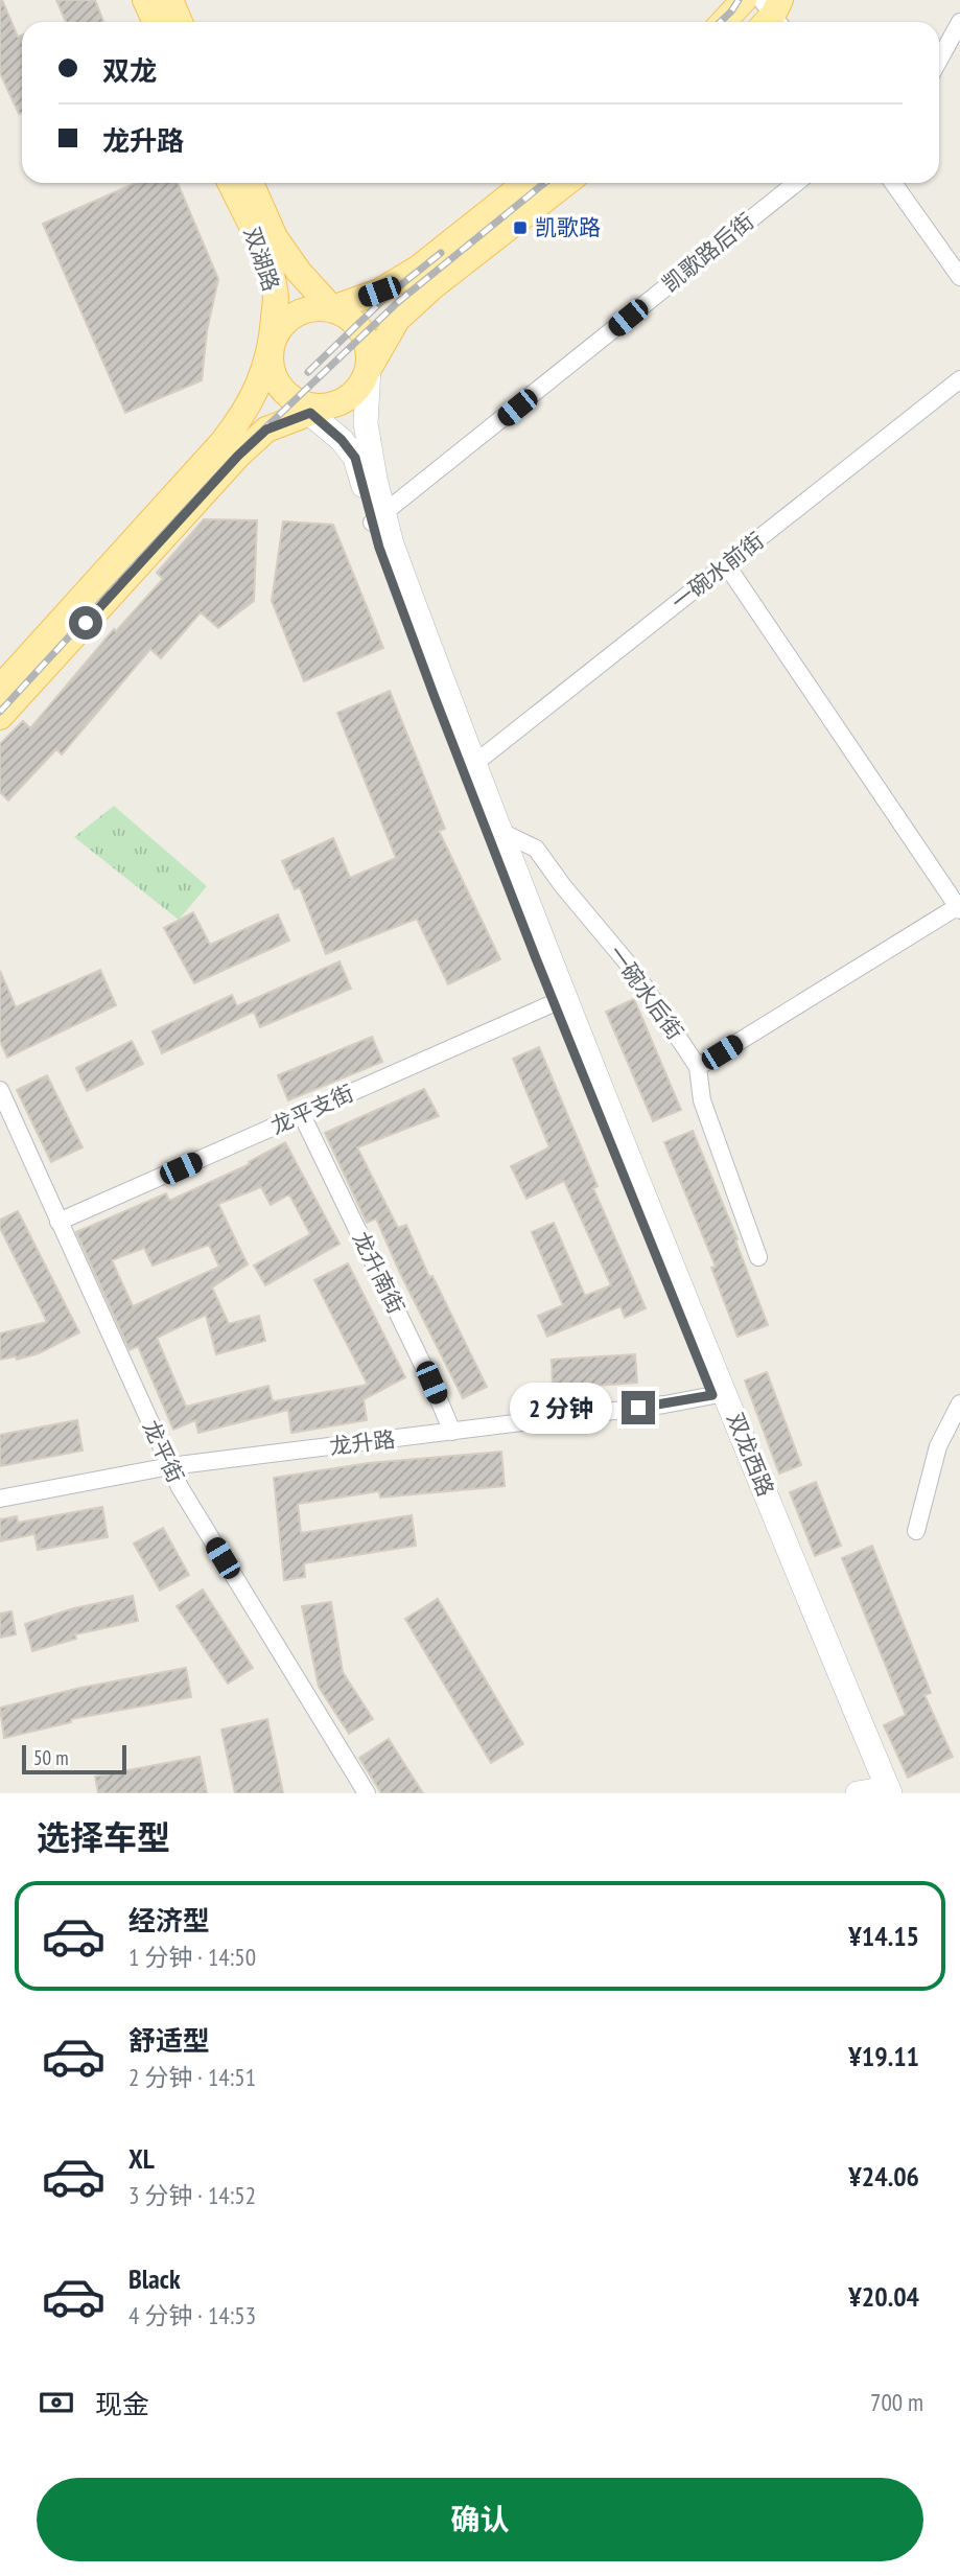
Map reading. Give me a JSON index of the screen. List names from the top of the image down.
{
  "streets": {
    "main road": ["双湖路", "双龙西路"],
    "street": [
      "凯歌路后街",
      "一碗水前街",
      "一碗水后街",
      "龙平支街",
      "龙升南街",
      "龙升路",
      "龙平街"
    ]
  },
  "crossings": [
    ["凯歌路后街", "双龙西路"],
    ["双湖路", "双龙西路"],
    ["一碗水前街", "双龙西路"],
    ["一碗水后街", "双龙西路"],
    ["龙平支街", "龙升南街"],
    ["龙平支街", "龙平街"],
    ["龙平支街", "双龙西路"],
    ["龙升南街", "龙升路"],
    ["龙升路", "龙平街"],
    ["龙升路", "双龙西路"]
  ],
  "places": {
    "transit": ["凯歌路"]
  },
  "scale_bar": "50 m",
  "page": {
    "banner": ["双龙", "龙升路"],
    "bubble": "2 分钟",
    "scale": "50 m",
    "heading": "选择车型",
    "list": [
      {
        "name": "经济型",
        "note": "1 分钟 · 14:50",
        "value": "¥14.15"
      },
      {
        "name": "舒适型",
        "note": "2 分钟 · 14:51",
        "value": "¥19.11"
      },
      {
        "name": "XL",
        "note": "3 分钟 · 14:52",
        "value": "¥24.06"
      },
      {
        "name": "Black",
        "note": "4 分钟 · 14:53",
        "value": "¥20.04"
      }
    ],
    "pay": ["现金", "700 m"],
    "buttons": "确认"
  }
}
